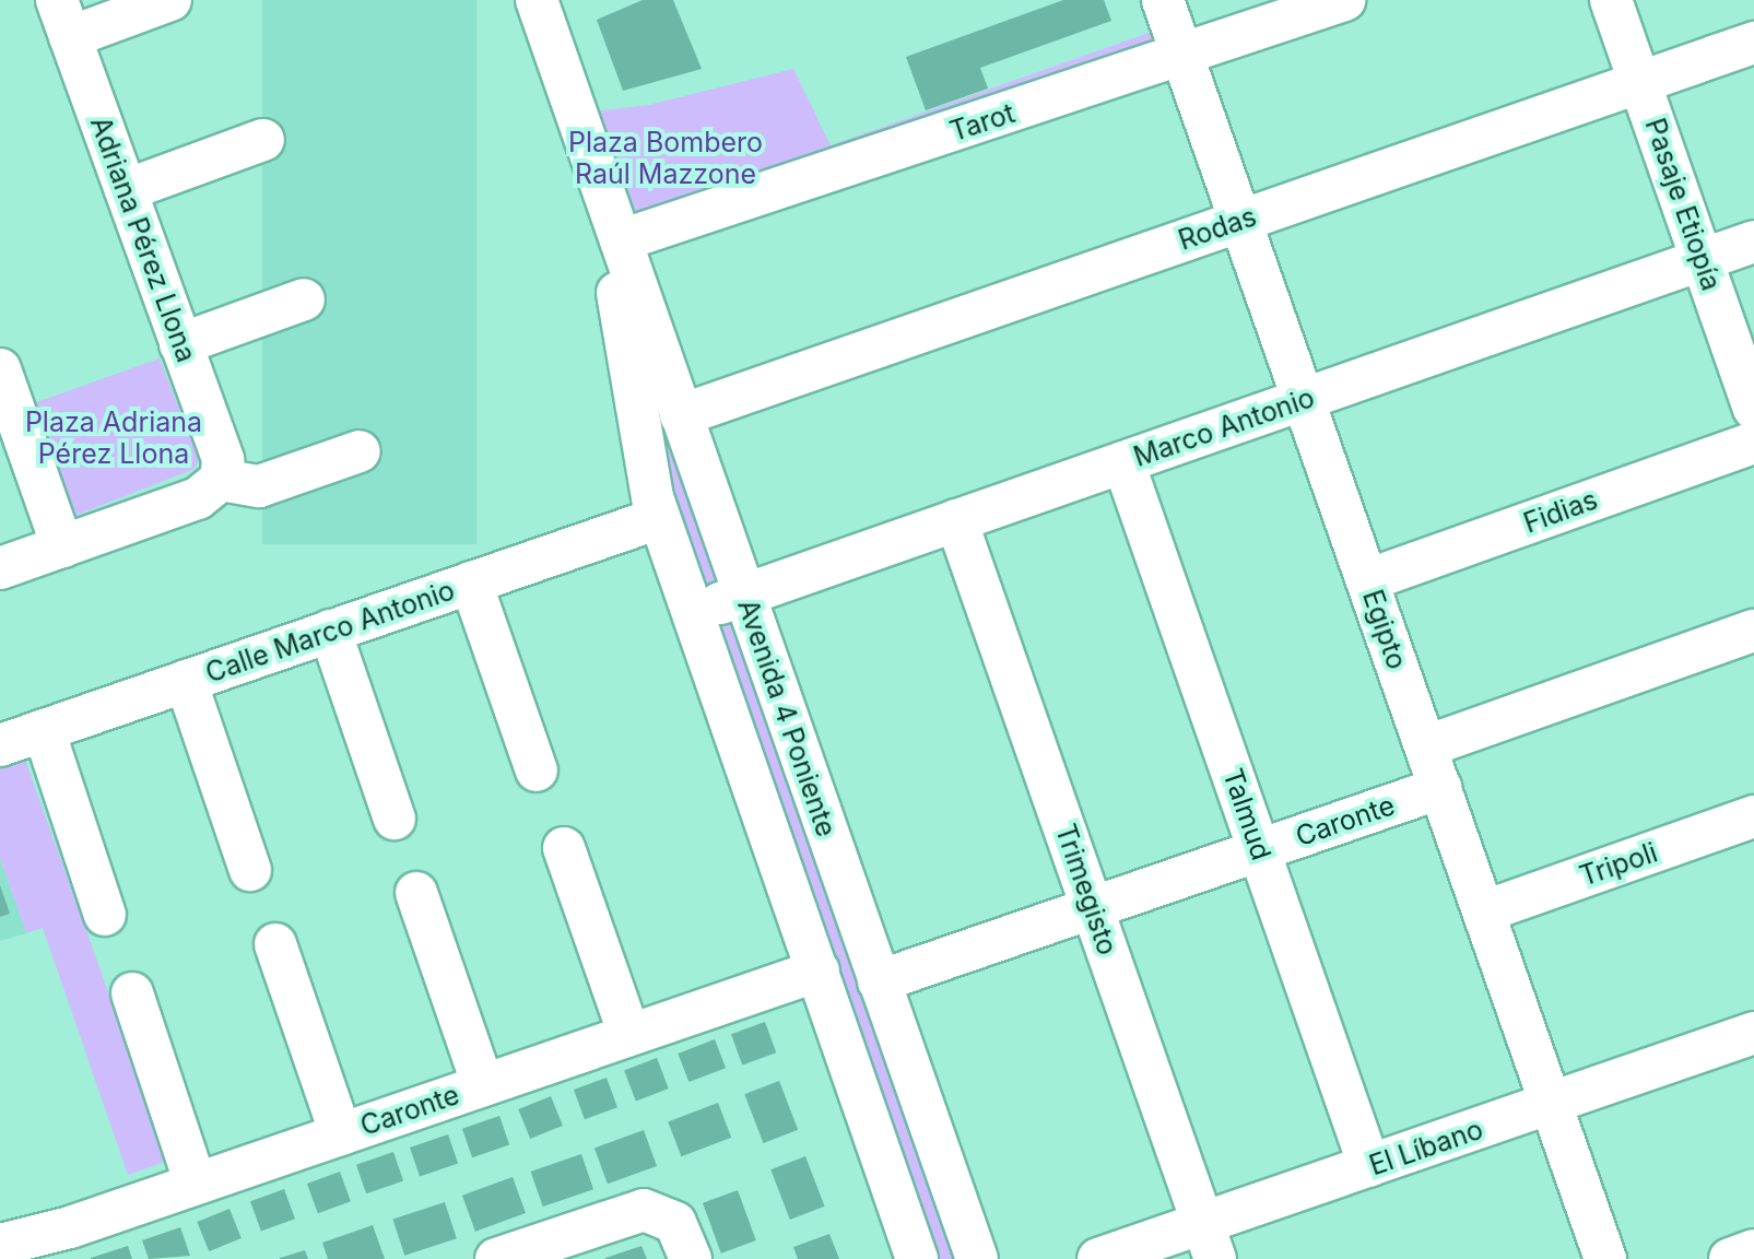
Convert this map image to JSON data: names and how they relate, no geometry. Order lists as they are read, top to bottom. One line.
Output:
{"streets":{"street":["Tarot","Pasaje Etiopía","Rodas","Adriana Pérez Llona","Marco Antonio","Fidias","Egipto","Calle Marco Antonio","Avenida 4 Poniente","Talmud","Caronte","Tripoli","Trimegisto","El Líbano"]},"crossings":[["Tarot","Egipto"],["Tarot","Avenida 4 Poniente"],["Pasaje Etiopía","Rodas"],["Pasaje Etiopía","Marco Antonio"],["Rodas","Egipto"],["Rodas","Avenida 4 Poniente"],["Marco Antonio","Egipto"],["Marco Antonio","Avenida 4 Poniente"],["Marco Antonio","Talmud"],["Marco Antonio","Trimegisto"],["Fidias","Egipto"],["Egipto","Caronte"],["Egipto","Tripoli"],["Egipto","El Líbano"],["Calle Marco Antonio","Avenida 4 Poniente"],["Avenida 4 Poniente","Caronte"],["Talmud","Caronte"],["Talmud","El Líbano"],["Caronte","Trimegisto"],["Trimegisto","El Líbano"]],"parks":["Plaza Bombero Raúl Mazzone","Plaza Adriana Pérez Llona"]}
